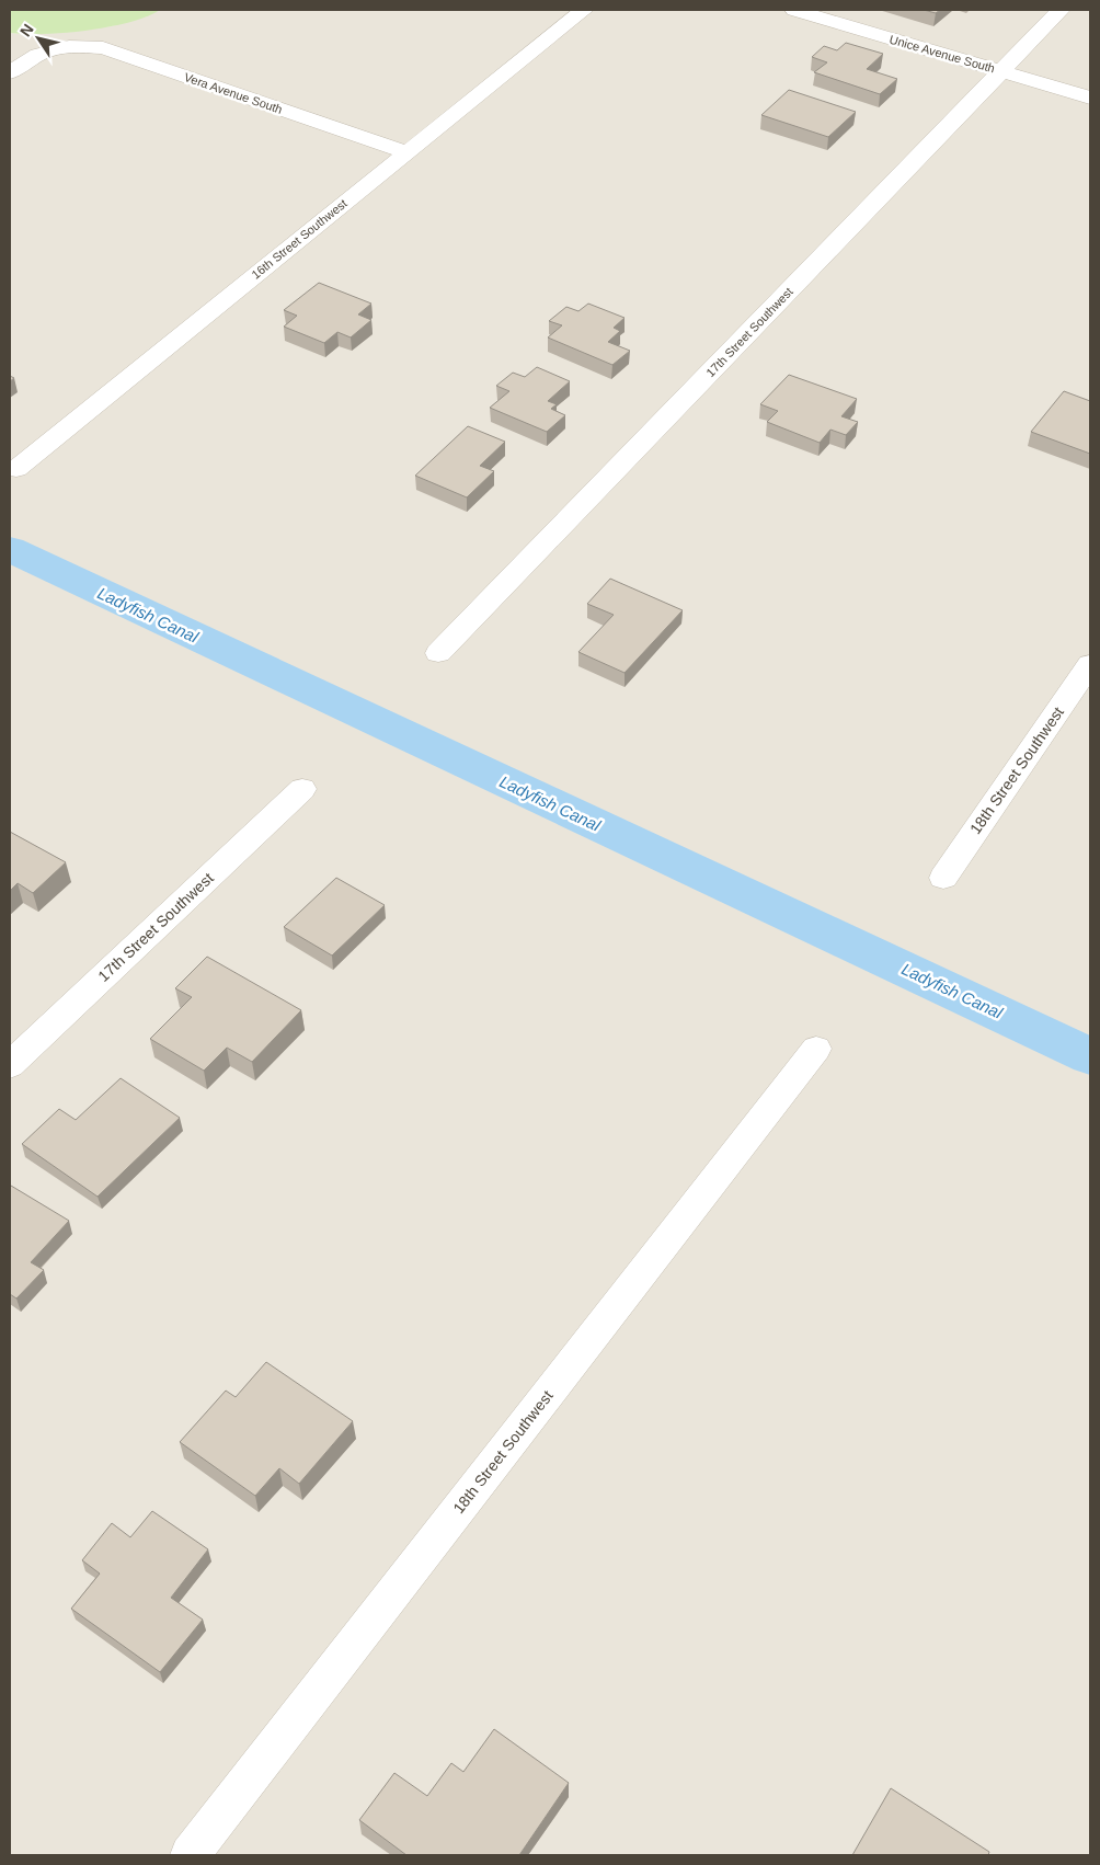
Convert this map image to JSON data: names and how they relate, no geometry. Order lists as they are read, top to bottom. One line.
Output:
{"streets":{"street":["Unice Avenue South","Vera Avenue South","16th Street Southwest","17th Street Southwest","18th Street Southwest"]},"crossings":[["Unice Avenue South","17th Street Southwest"],["Vera Avenue South","16th Street Southwest"]],"water":["Ladyfish Canal"],"north":"top left"}
